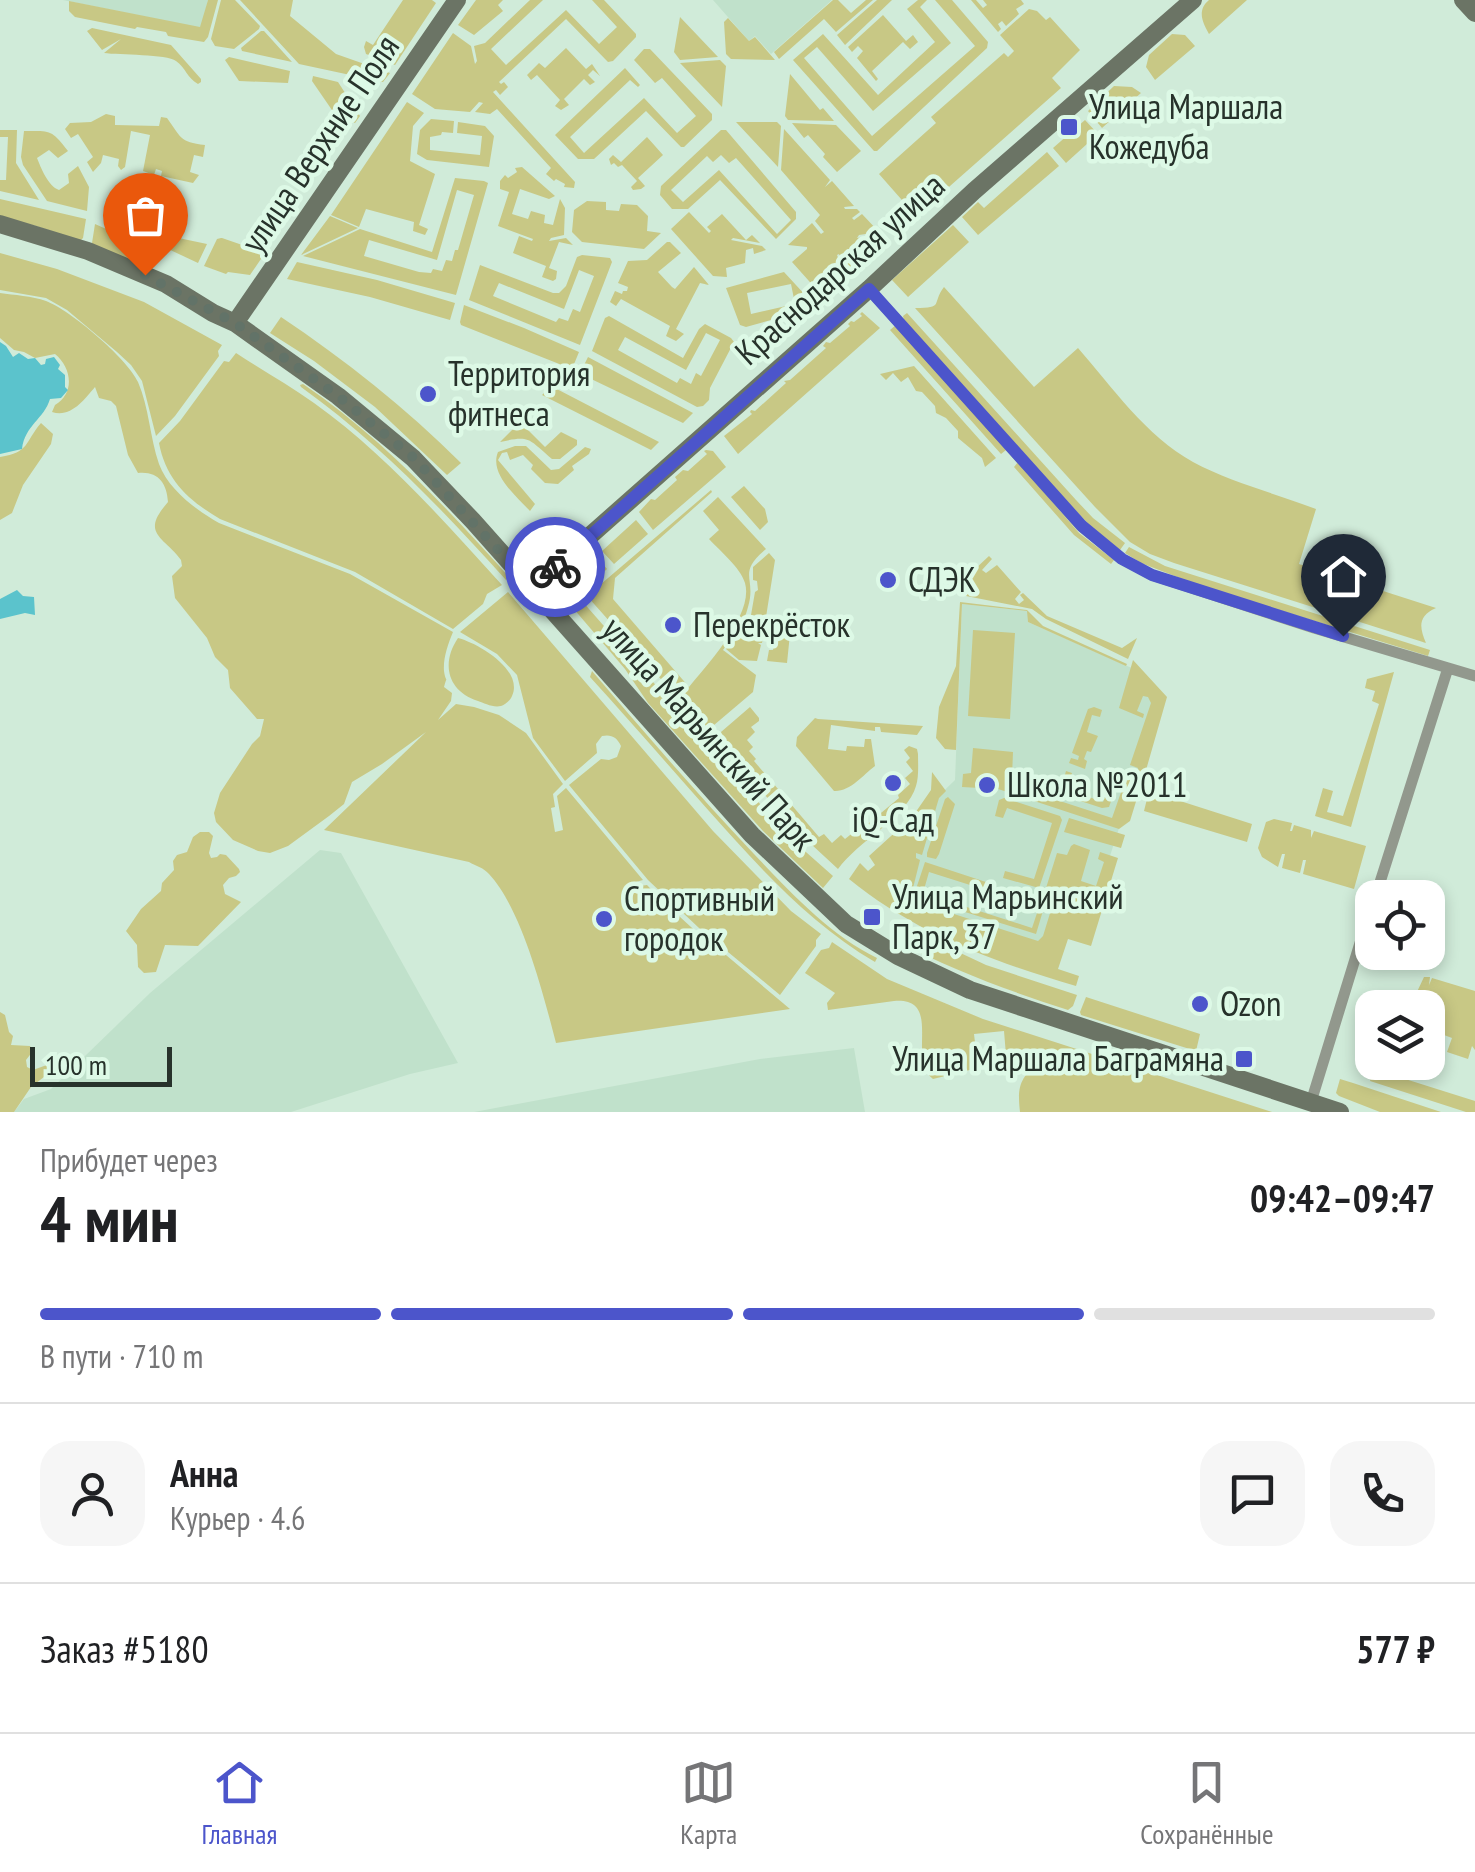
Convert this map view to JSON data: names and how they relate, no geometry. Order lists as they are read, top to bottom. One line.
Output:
{"streets":{"main road":["улица Верхние Поля","Краснодарская улица","улица Марьинский Парк"]},"crossings":[["улица Верхние Поля","улица Марьинский Парк"],["Краснодарская улица","улица Марьинский Парк"]],"places":{"transit":["Улица Маршала Кожедуба","Улица Марьинский Парк, 37","Улица Маршала Баграмяна"],"other":["Территория фитнеса","СДЭК","Перекрёсток","iQ-Сад","Школа №2011","Спортивный городок","Ozon"]},"scale_bar":"100 m","page":{"scale":"100 m","heading":["4 мин","Прибудет через","09:42–09:47"],"panel":["Анна","Курьер · 4.6","Заказ #5180","577 ₽"],"bar":"В пути · 710 m","tabs":["Главная","Карта","Сохранённые"]}}
